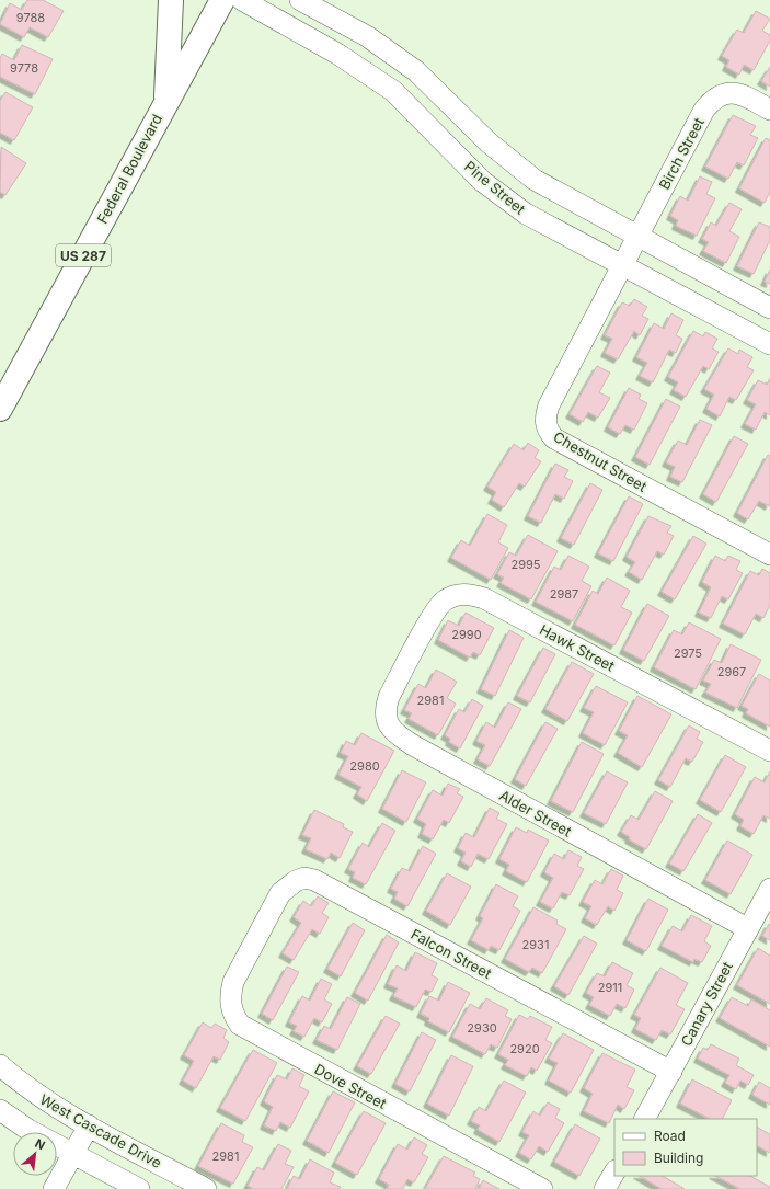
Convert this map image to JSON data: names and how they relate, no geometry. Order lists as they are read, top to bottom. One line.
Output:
{"streets":{"main road":["Federal Boulevard","US 287"],"street":["Birch Street","Pine Street","Chestnut Street","Hawk Street","Alder Street","Falcon Street","Canary Street","Dove Street","West Cascade Drive"]},"crossings":[["Birch Street","Pine Street"],["Birch Street","Chestnut Street"],["Pine Street","Chestnut Street"],["Hawk Street","Alder Street"],["Alder Street","Canary Street"],["Falcon Street","Canary Street"],["Falcon Street","Dove Street"]],"house_numbers":["9788","9778","2995","2987","2990","2975","2967","2981","2980","2931","2911","2930","2920","2981"],"legend":["Road","Building"],"north":"top right"}
